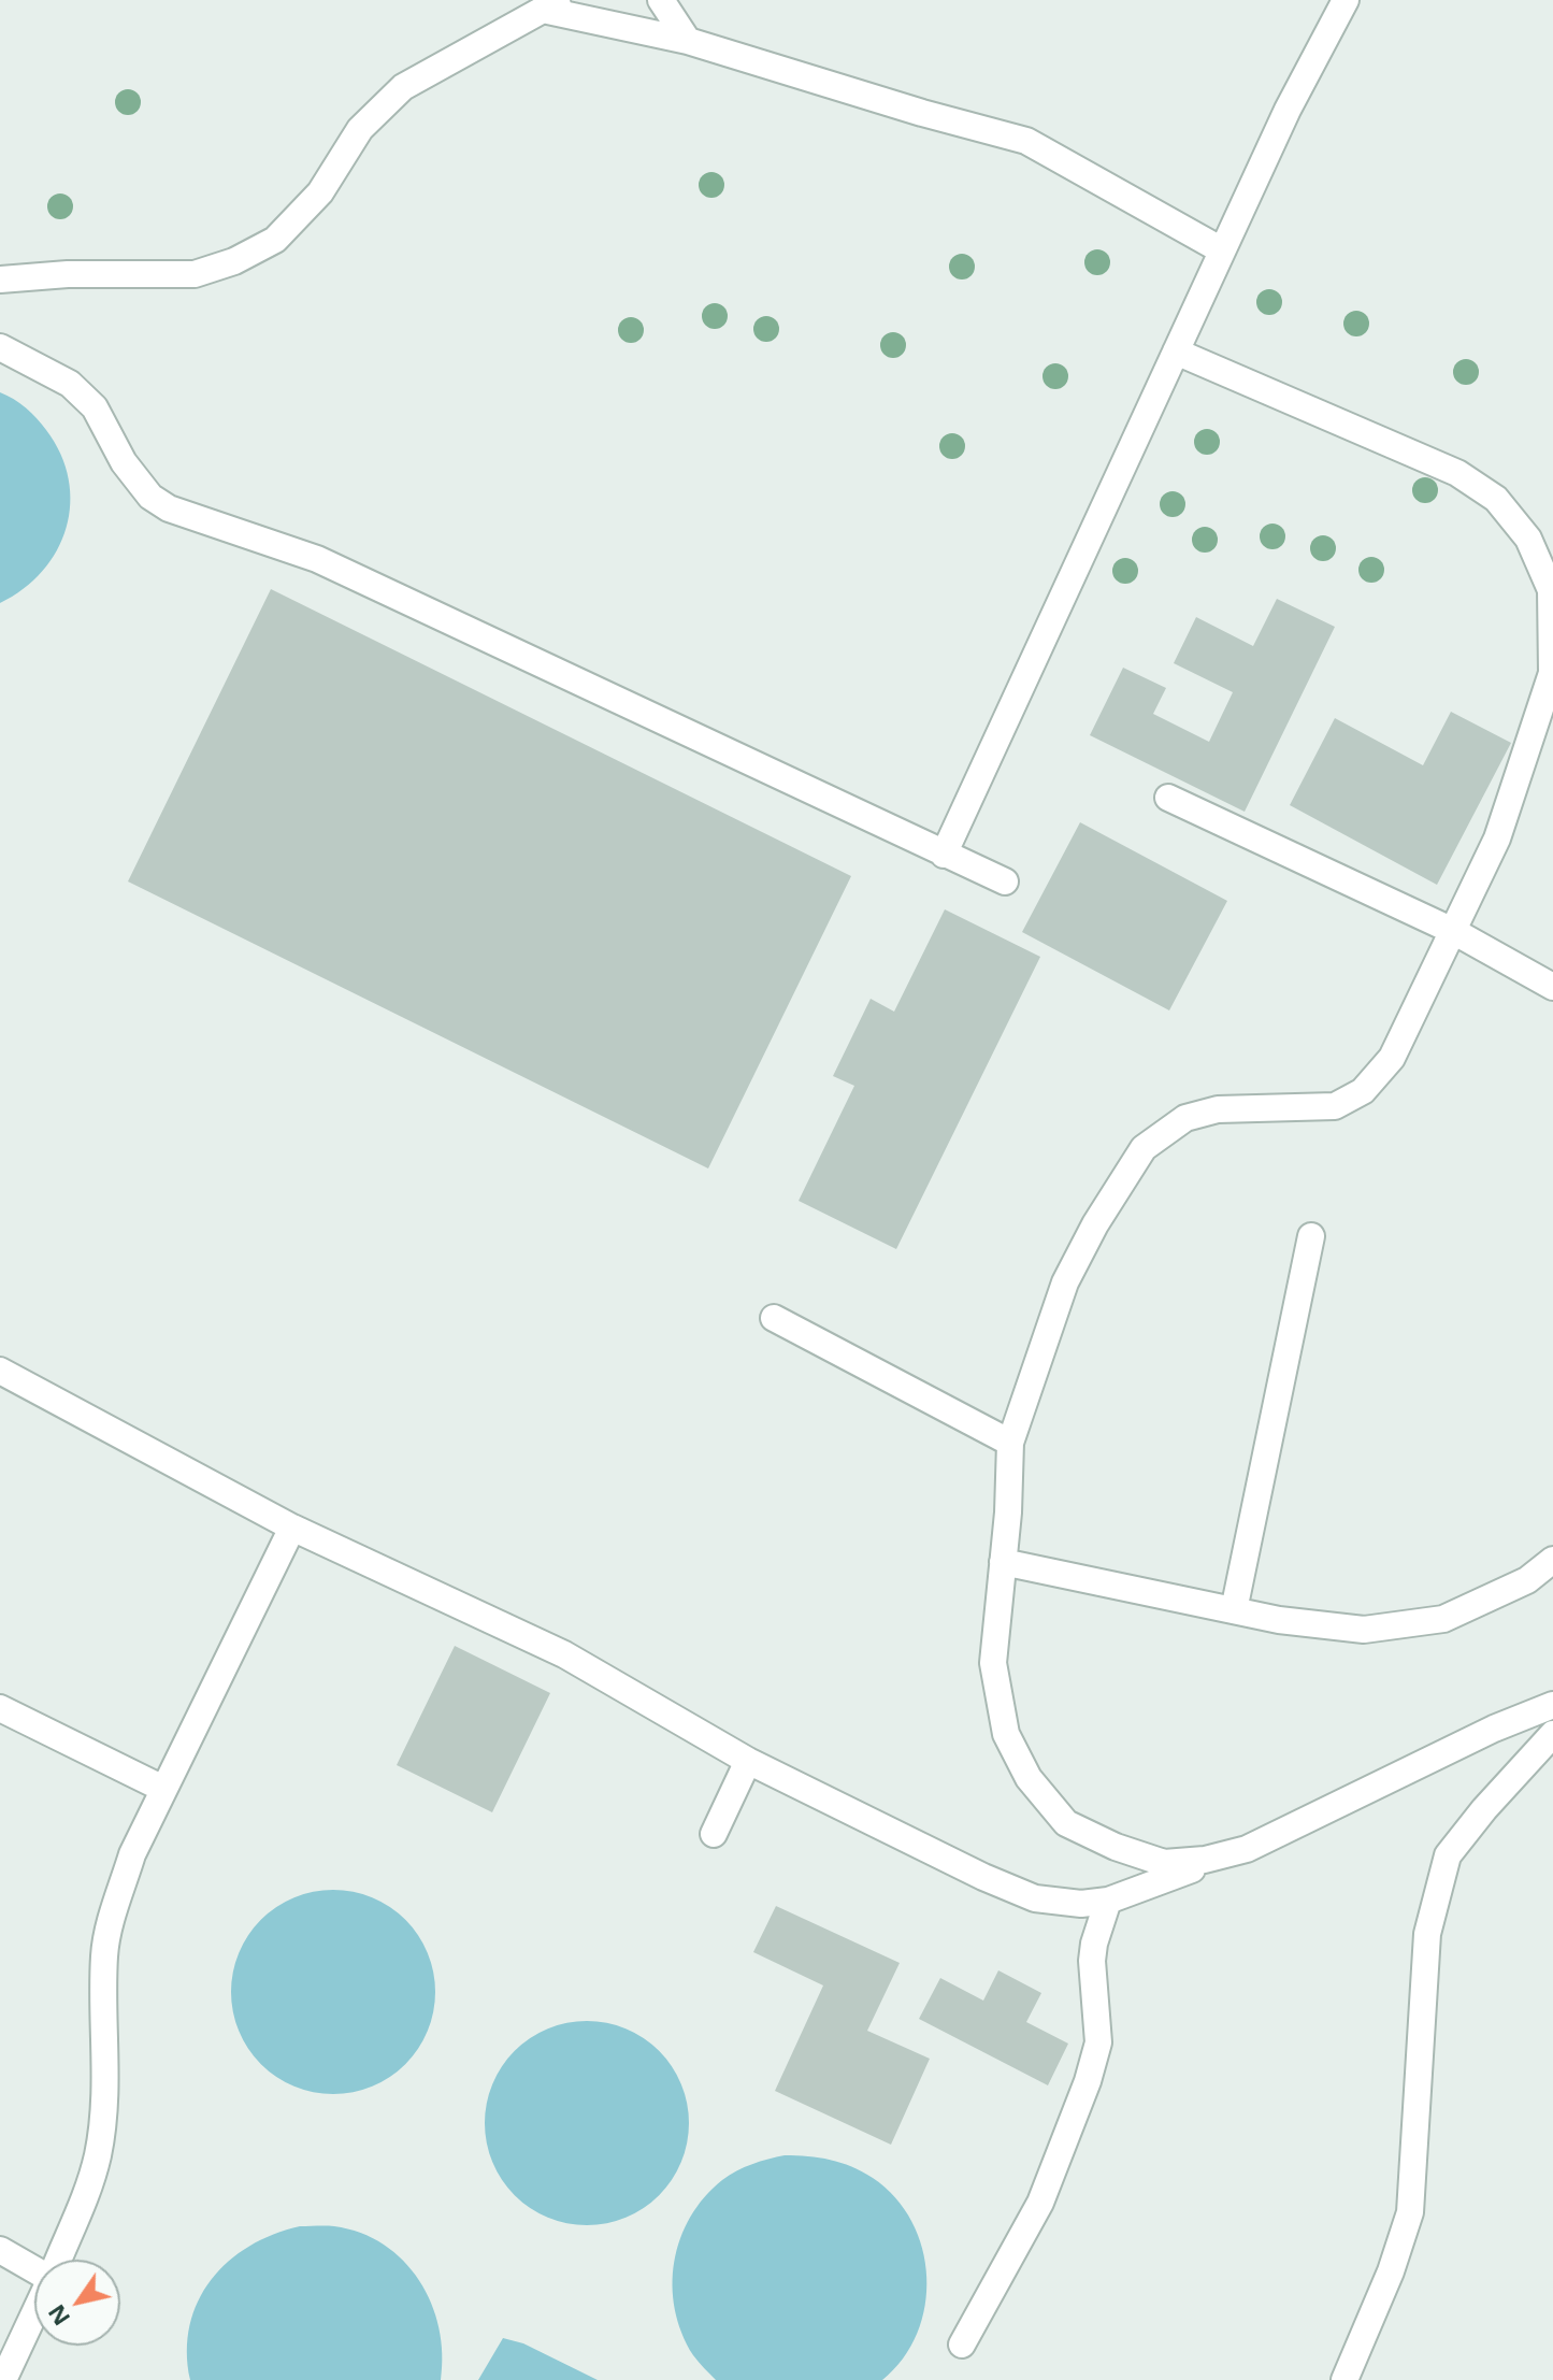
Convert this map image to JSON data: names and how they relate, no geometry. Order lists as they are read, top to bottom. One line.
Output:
{"north":"bottom left"}
